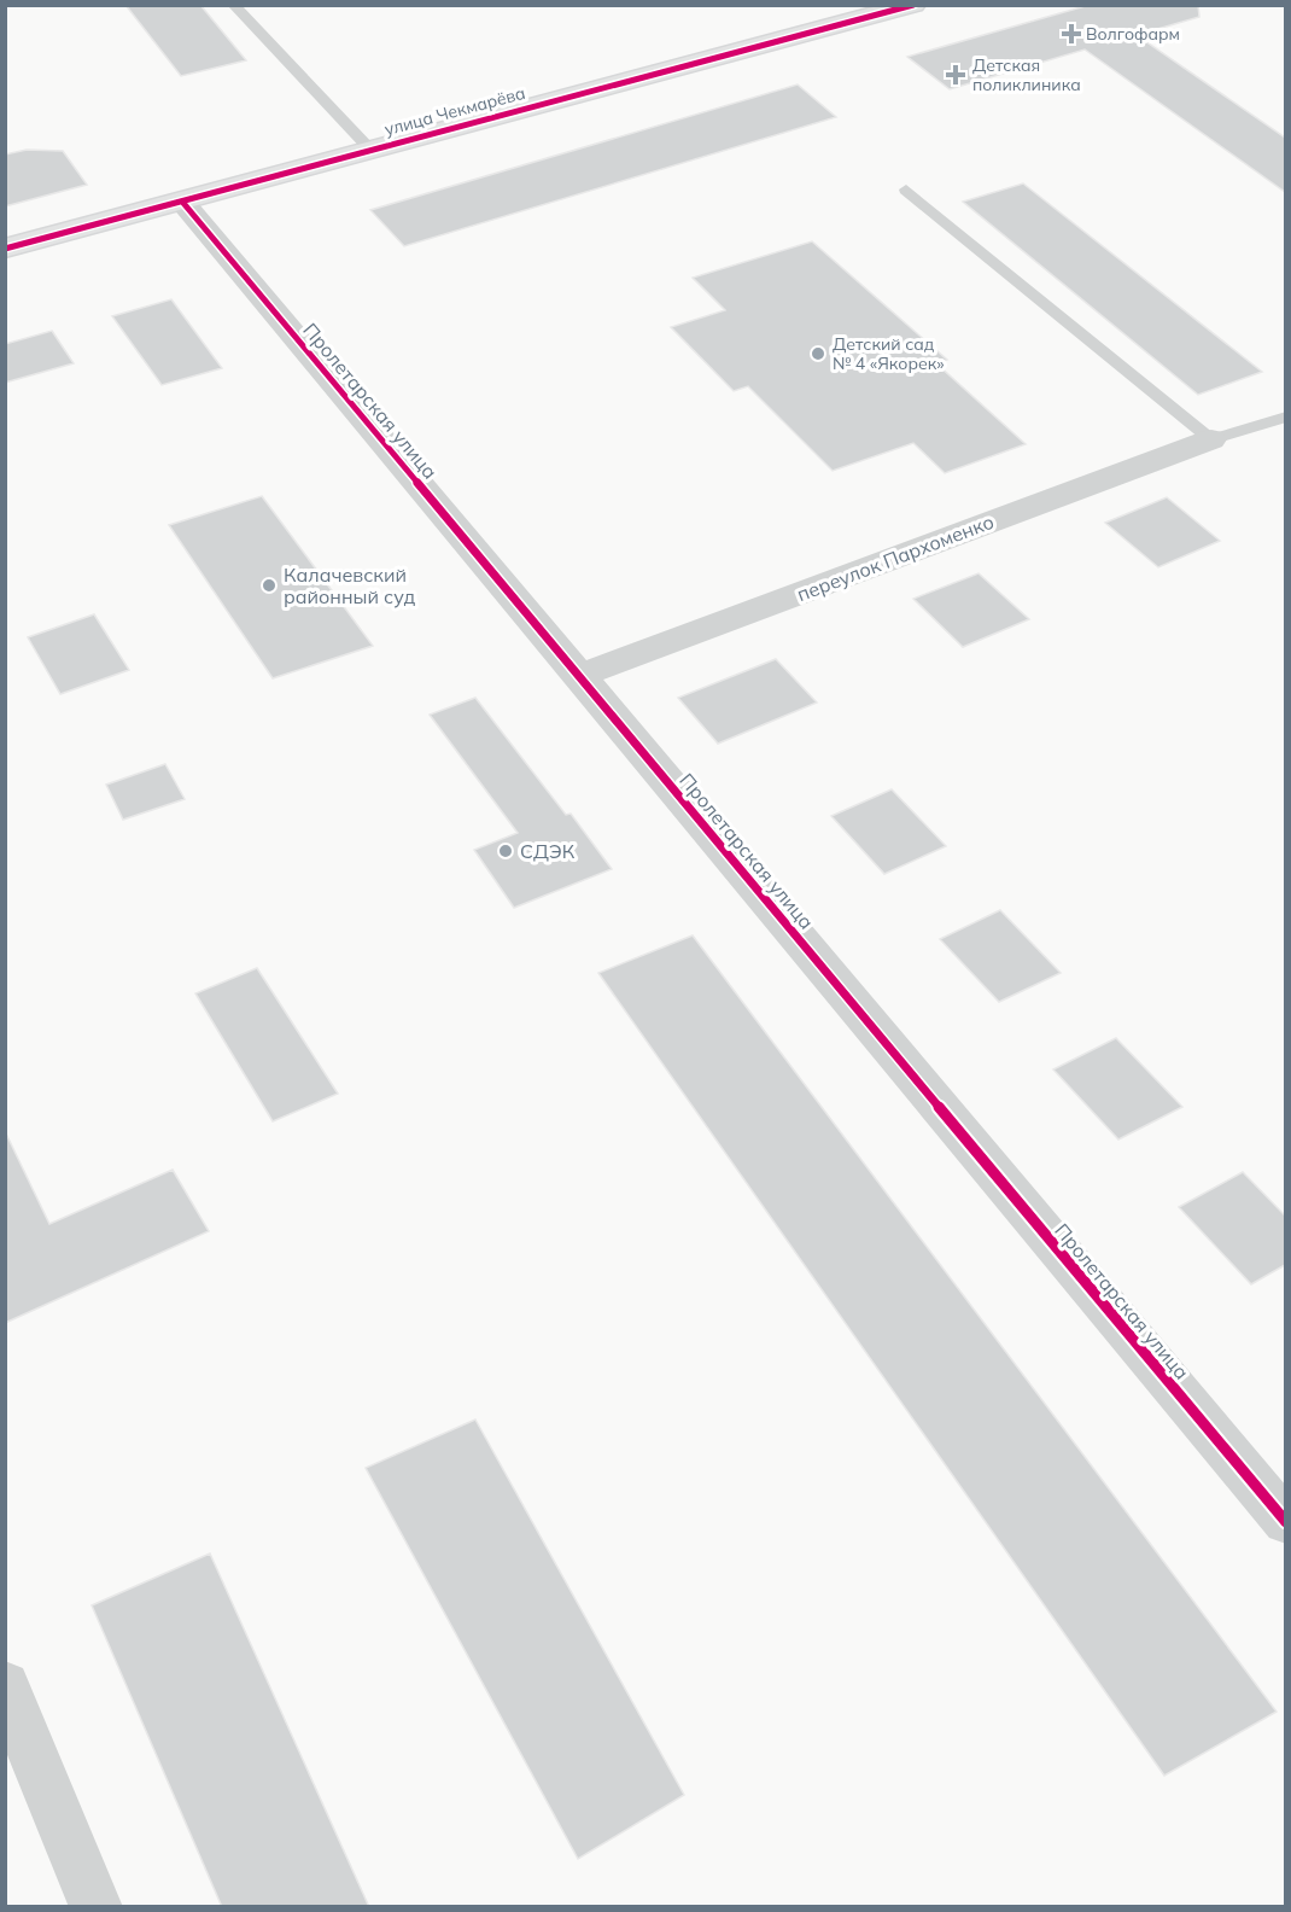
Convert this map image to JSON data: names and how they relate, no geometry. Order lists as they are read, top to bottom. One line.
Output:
{"streets":{"street":["улица Чекмарёва","Пролетарская улица","переулок Пархоменко"]},"crossings":[["улица Чекмарёва","Пролетарская улица"],["Пролетарская улица","переулок Пархоменко"]],"places":{"health":["Волгофарм","Детская поликлиника"],"other":["Детский сад № 4 «Якорек»","Калачевский районный суд","СДЭК"]}}
